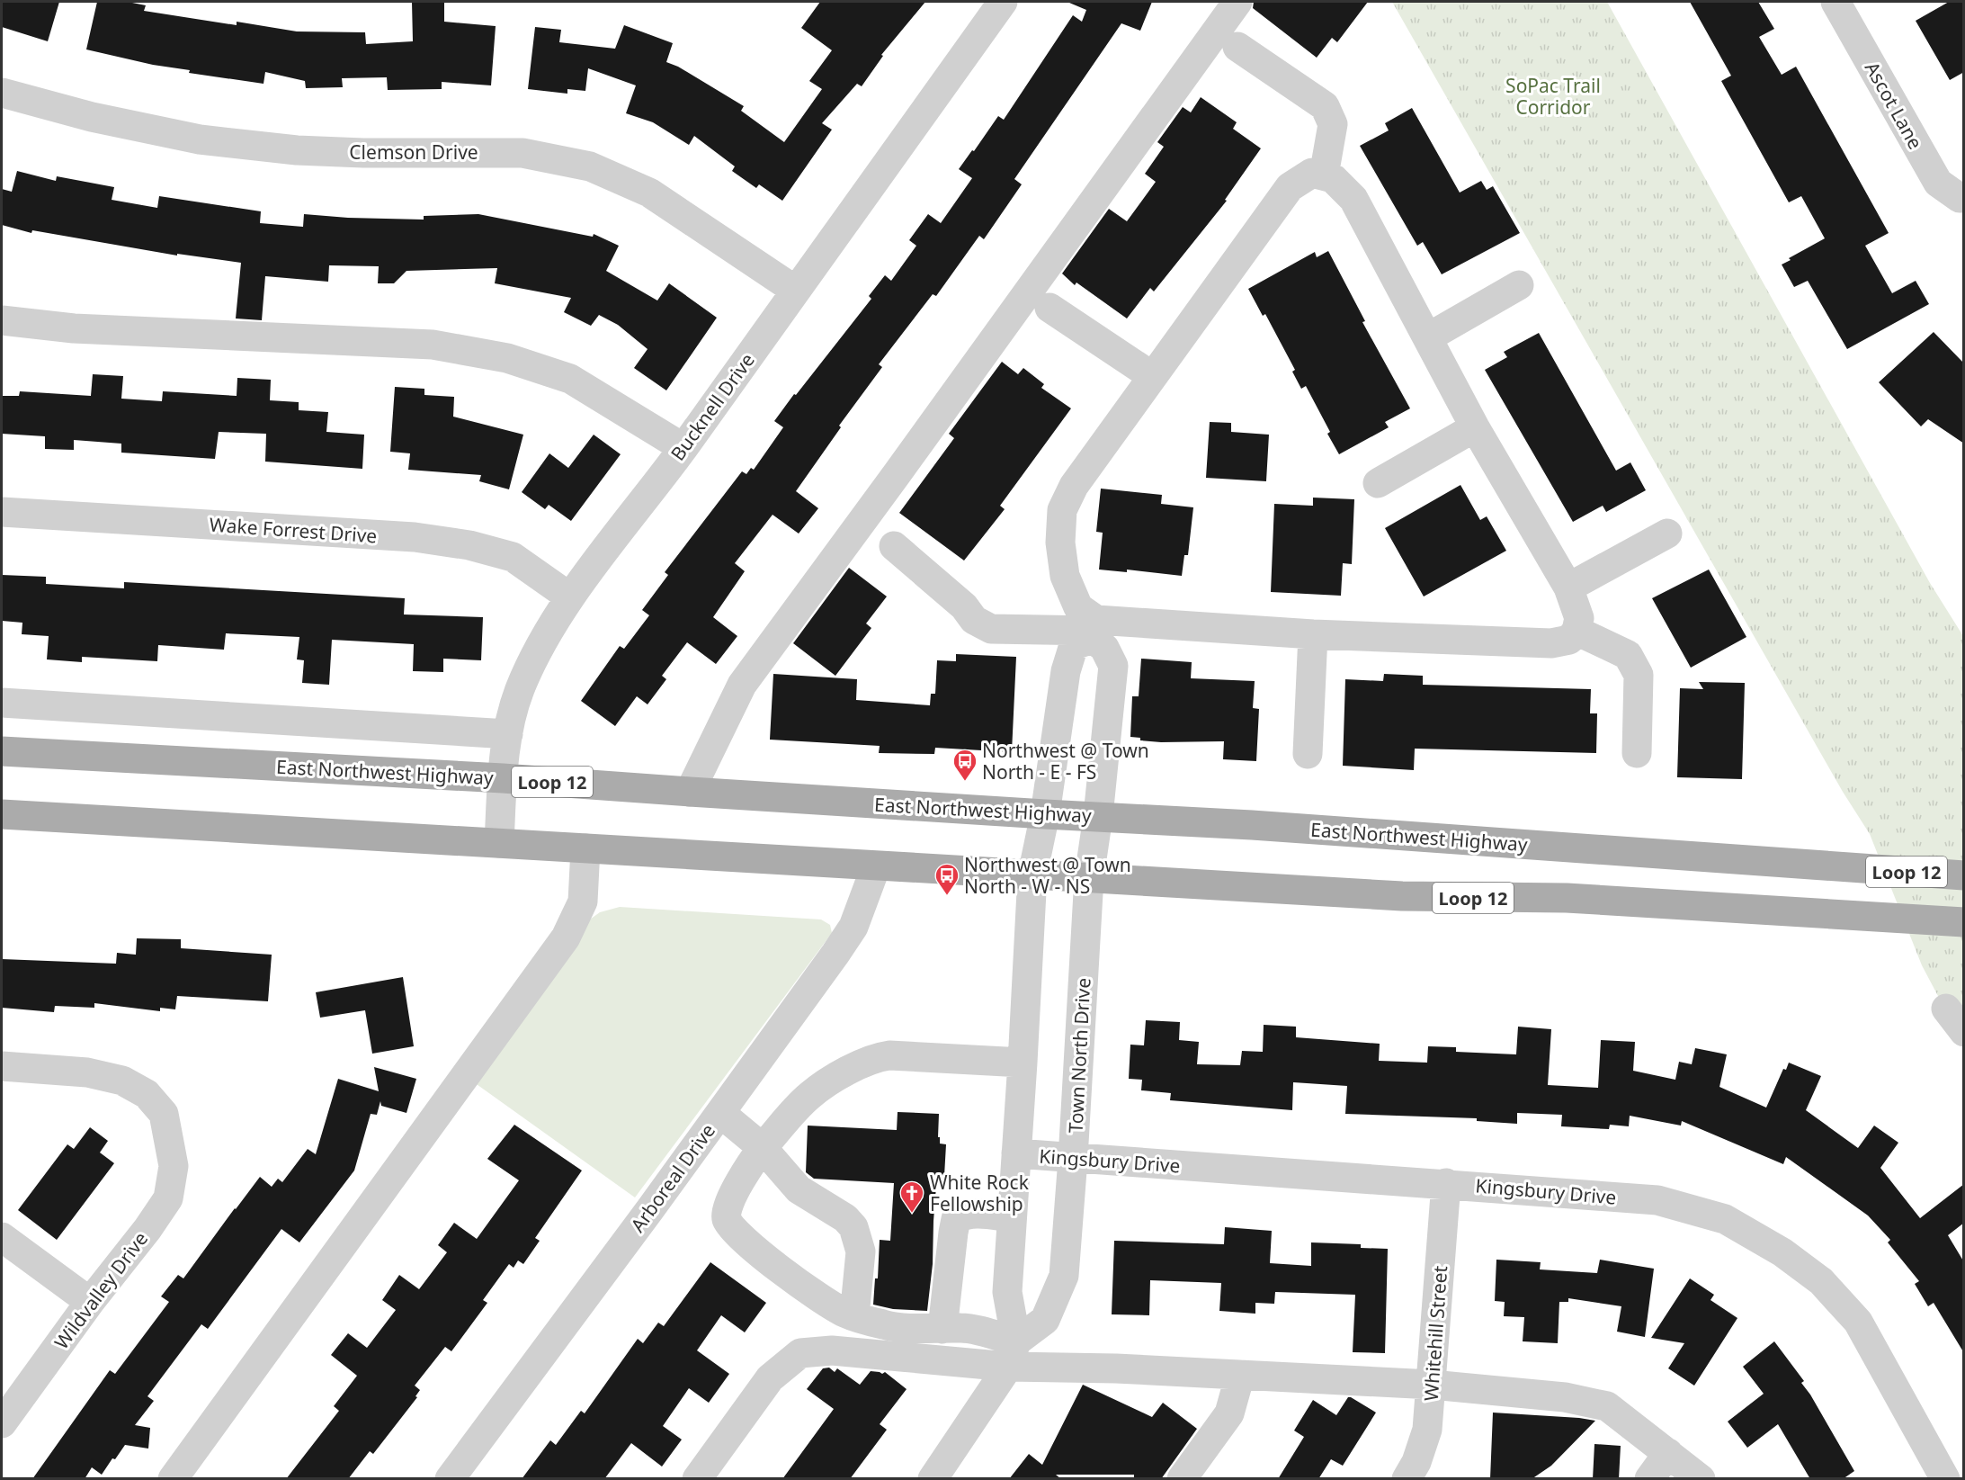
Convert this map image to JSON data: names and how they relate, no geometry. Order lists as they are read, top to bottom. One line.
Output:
{"streets":{"main road":["East Northwest Highway","Loop 12"],"street":["Ascot Lane","Clemson Drive","Bucknell Drive","Wake Forrest Drive","Town North Drive","Kingsbury Drive","Arboreal Drive","Wildvalley Drive","Whitehill Street"]},"crossings":[["Clemson Drive","Bucknell Drive"],["Bucknell Drive","Wake Forrest Drive"],["Bucknell Drive","East Northwest Highway"],["Bucknell Drive","Loop 12"],["East Northwest Highway","Town North Drive"],["Loop 12","Town North Drive"],["Loop 12","Arboreal Drive"],["Town North Drive","Kingsbury Drive"],["Kingsbury Drive","Whitehill Street"]],"parks":["SoPac Trail Corridor"],"places":{"bus stop":["Northwest @ Town North - E - FS","Northwest @ Town North - W - NS"],"church":["White Rock Fellowship"]}}
